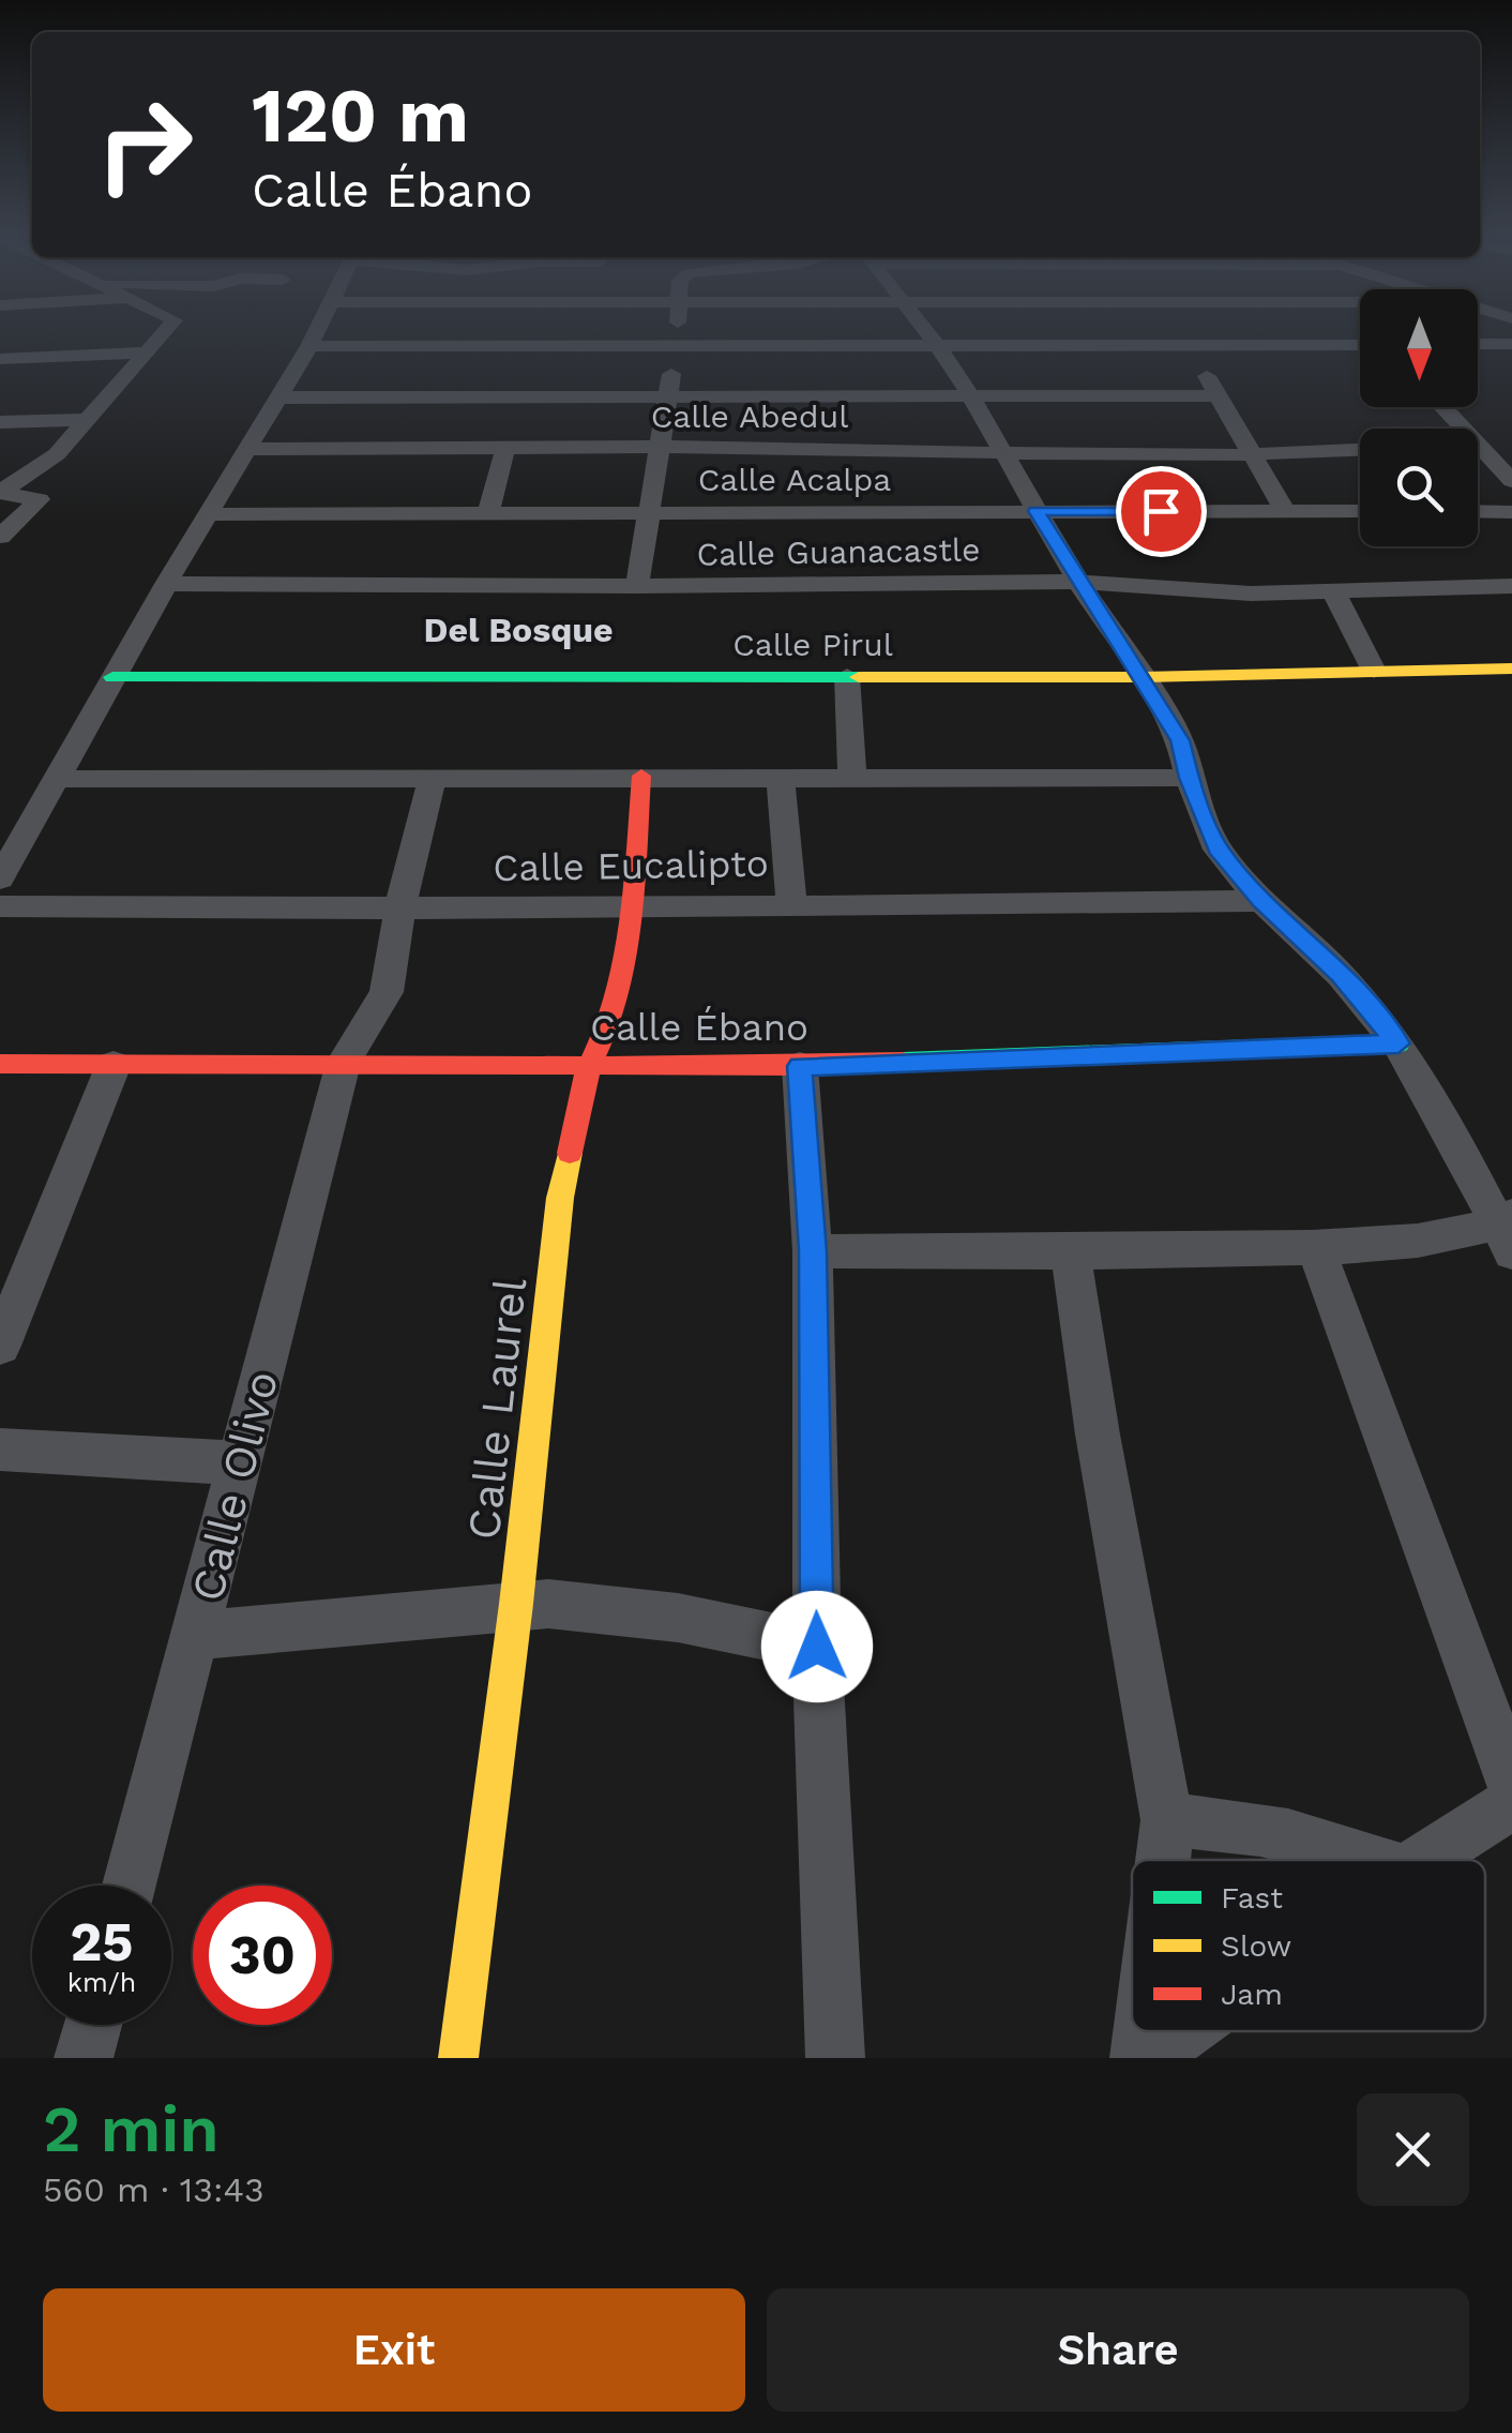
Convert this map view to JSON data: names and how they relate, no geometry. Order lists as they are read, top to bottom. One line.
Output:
{"streets":{"street":["Calle Abedul","Calle Acalpa","Calle Guanacastle","Calle Pirul","Calle Eucalipto","Calle Ébano","Calle Laurel","Calle Olivo"]},"crossings":[["Calle Eucalipto","Calle Laurel"],["Calle Eucalipto","Calle Olivo"],["Calle Ébano","Calle Laurel"],["Calle Ébano","Calle Olivo"]],"districts":["Del Bosque"],"legend":["Fast","Slow","Jam"],"north":"bottom","page":{"turn":["120 m","Calle Ébano"],"speed":"25 km/h","limit":"30","heading":["2 min","560 m · 13:43"],"buttons":["Exit","Share"]}}
